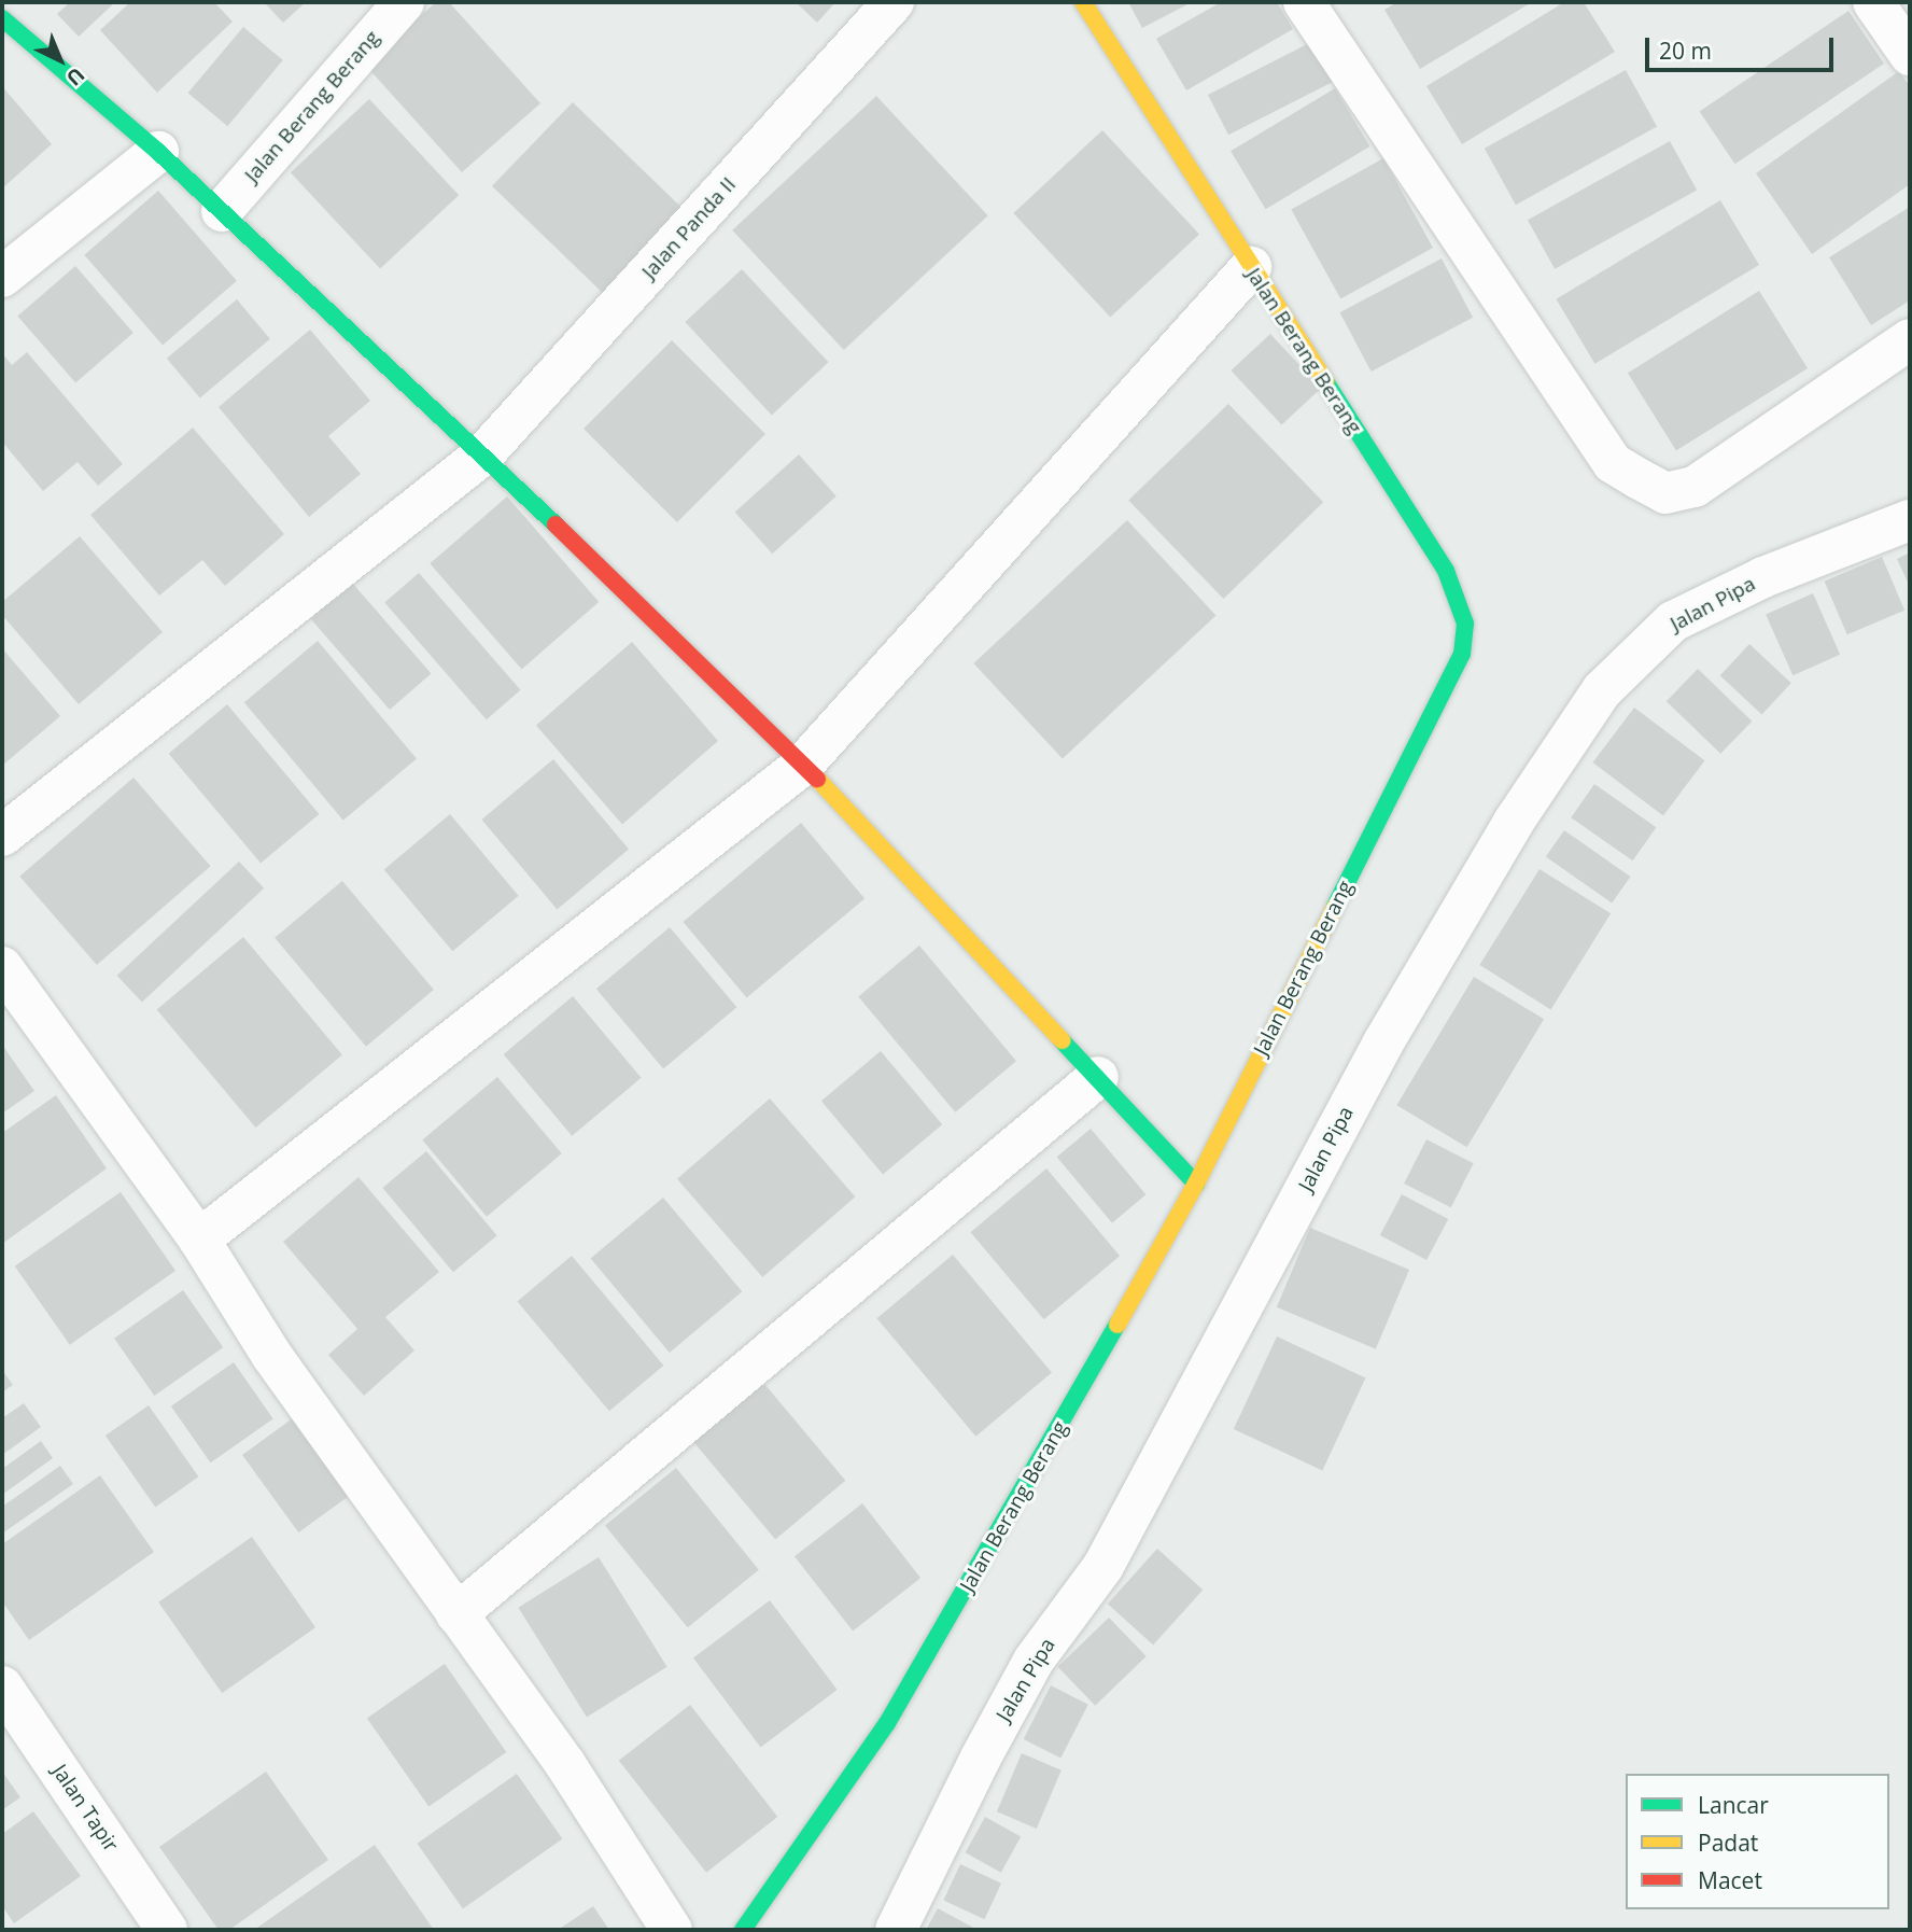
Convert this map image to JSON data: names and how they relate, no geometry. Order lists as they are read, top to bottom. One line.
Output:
{"streets":{"street":["Jalan Berang Berang","Jalan Panda II","Jalan Pipa","Jalan Tapir"]},"legend":["Lancar","Padat","Macet"],"scale_bar":"20 m","north":"bottom right"}
